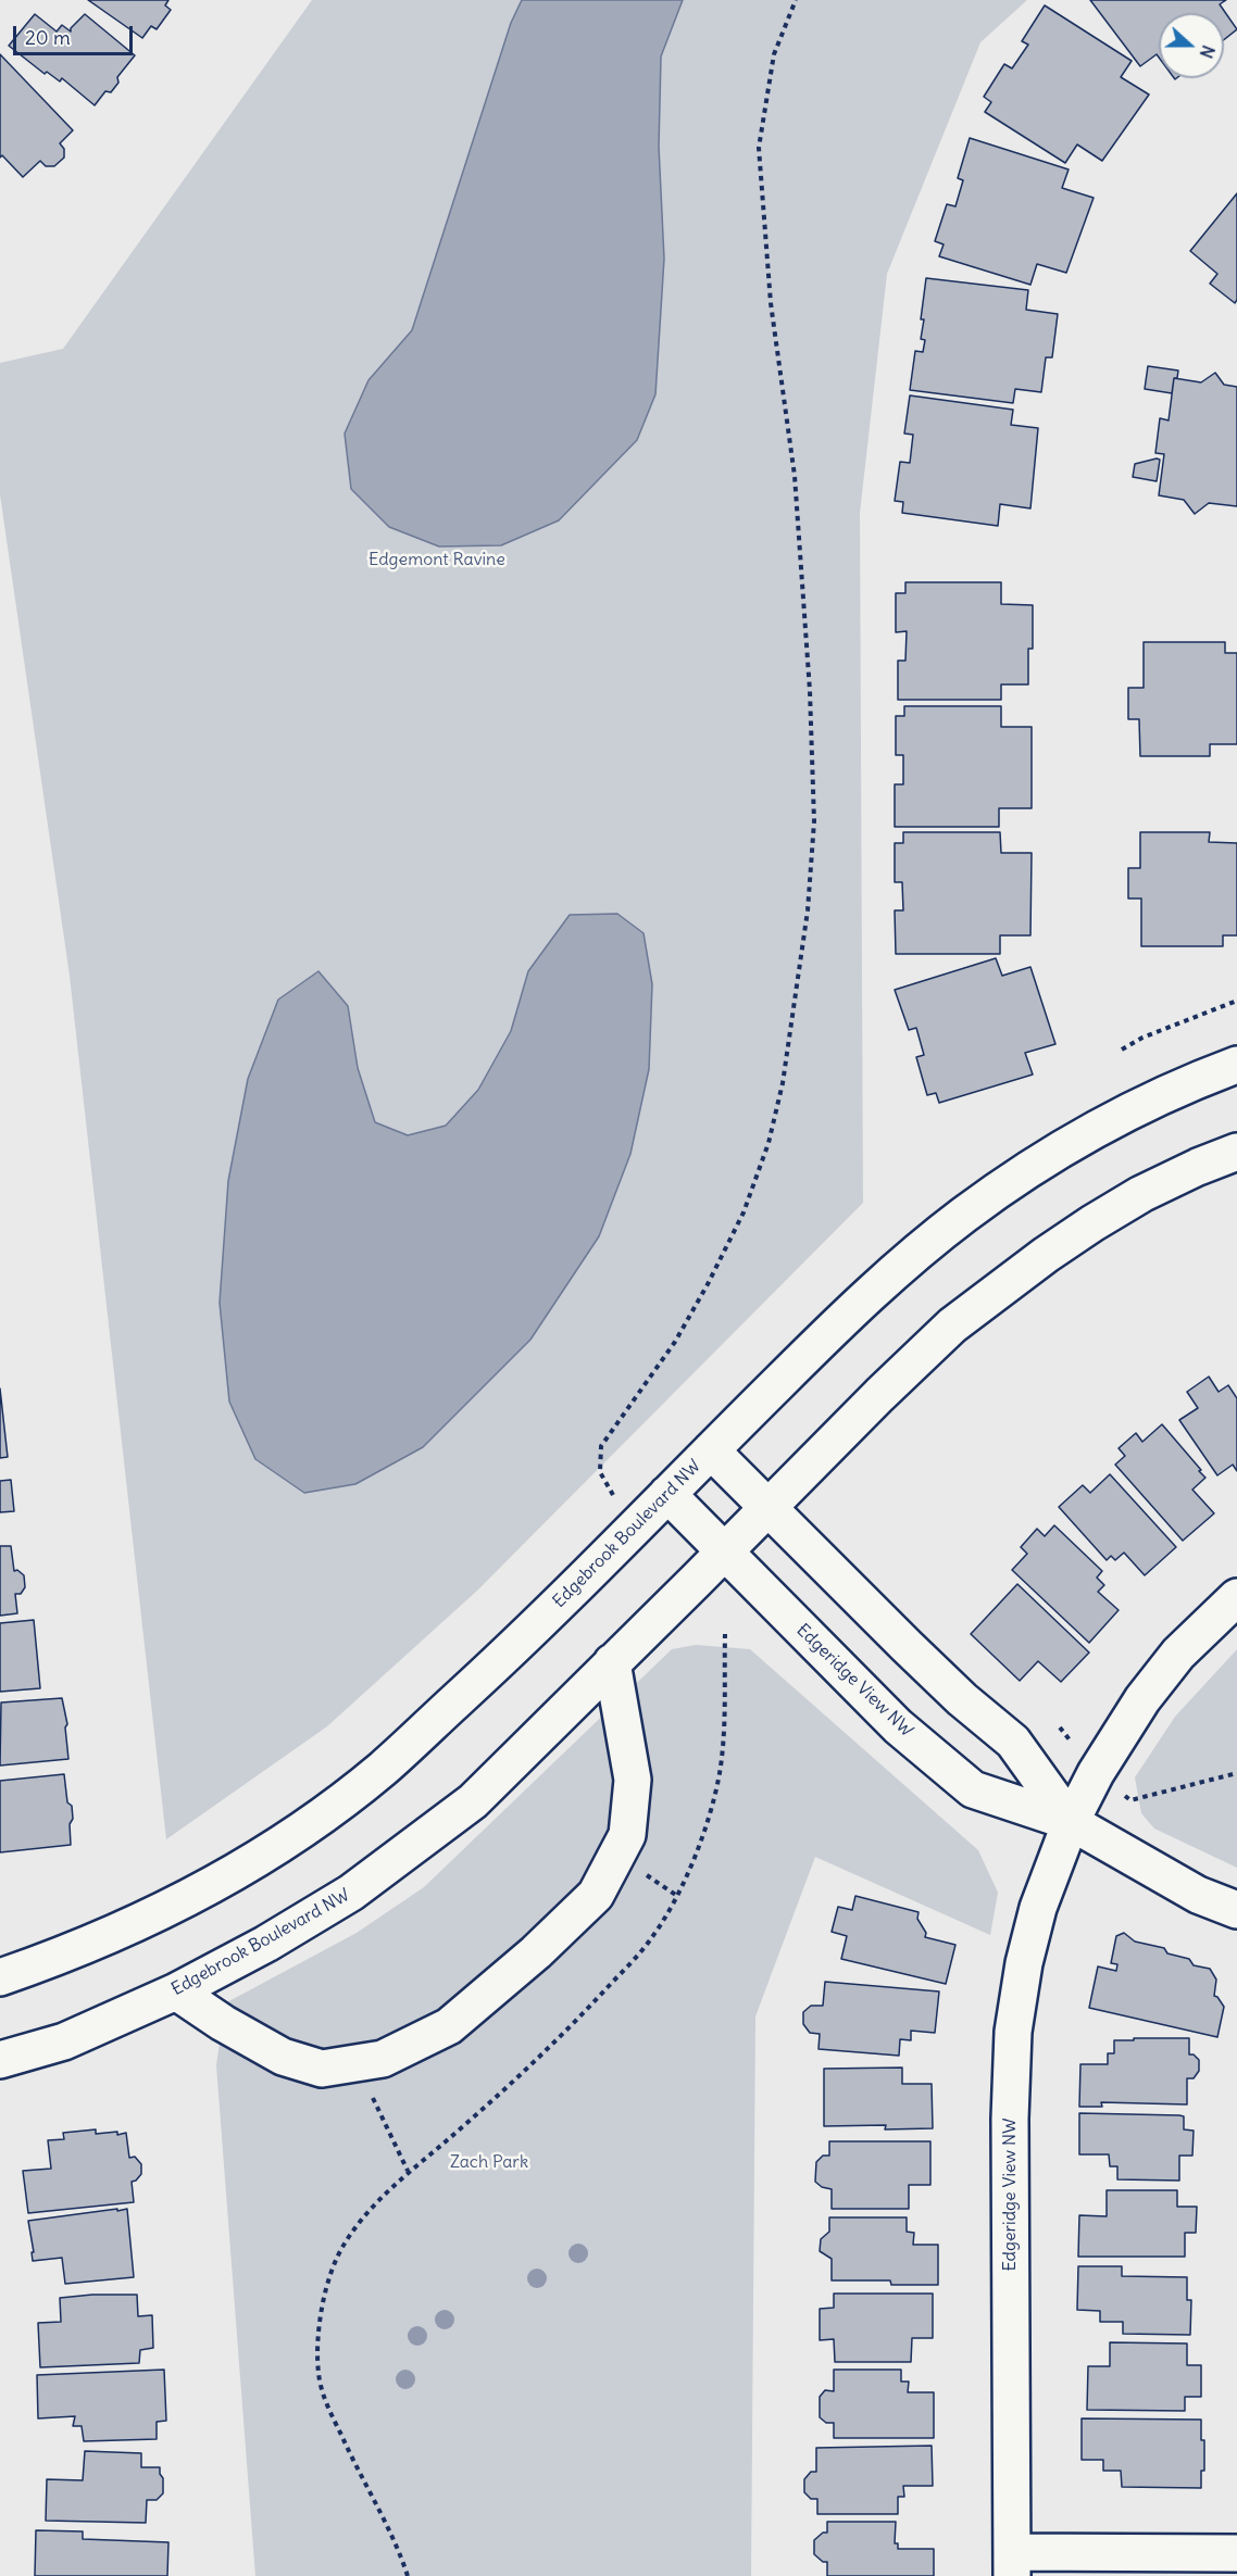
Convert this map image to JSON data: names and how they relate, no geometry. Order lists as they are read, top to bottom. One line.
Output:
{"streets":{"street":["Edgebrook Boulevard NW","Edgeridge View NW"]},"crossings":[["Edgebrook Boulevard NW","Edgeridge View NW"]],"parks":["Edgemont Ravine","Zach Park"],"scale_bar":"20 m","north":"right"}
